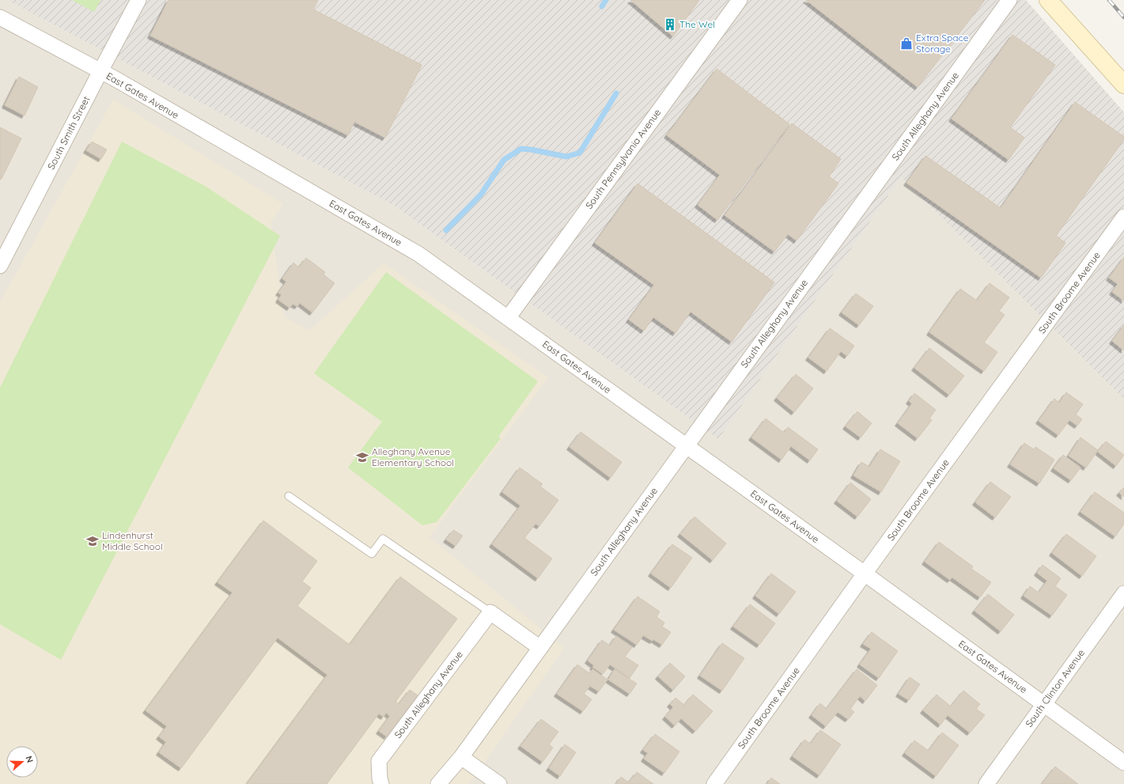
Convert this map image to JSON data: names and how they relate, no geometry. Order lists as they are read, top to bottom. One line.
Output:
{"streets":{"street":["East Gates Avenue","South Alleghany Avenue","South Smith Street","South Pennsylvania Avenue","South Broome Avenue","South Clinton Avenue"]},"crossings":[["East Gates Avenue","South Alleghany Avenue"],["East Gates Avenue","South Smith Street"],["East Gates Avenue","South Pennsylvania Avenue"],["East Gates Avenue","South Broome Avenue"],["East Gates Avenue","South Clinton Avenue"]],"places":{"building":["The Wel"],"shop":["Extra Space Storage"],"school or university":["Alleghany Avenue Elementary School","Lindenhurst Middle School"]},"north":"right"}
